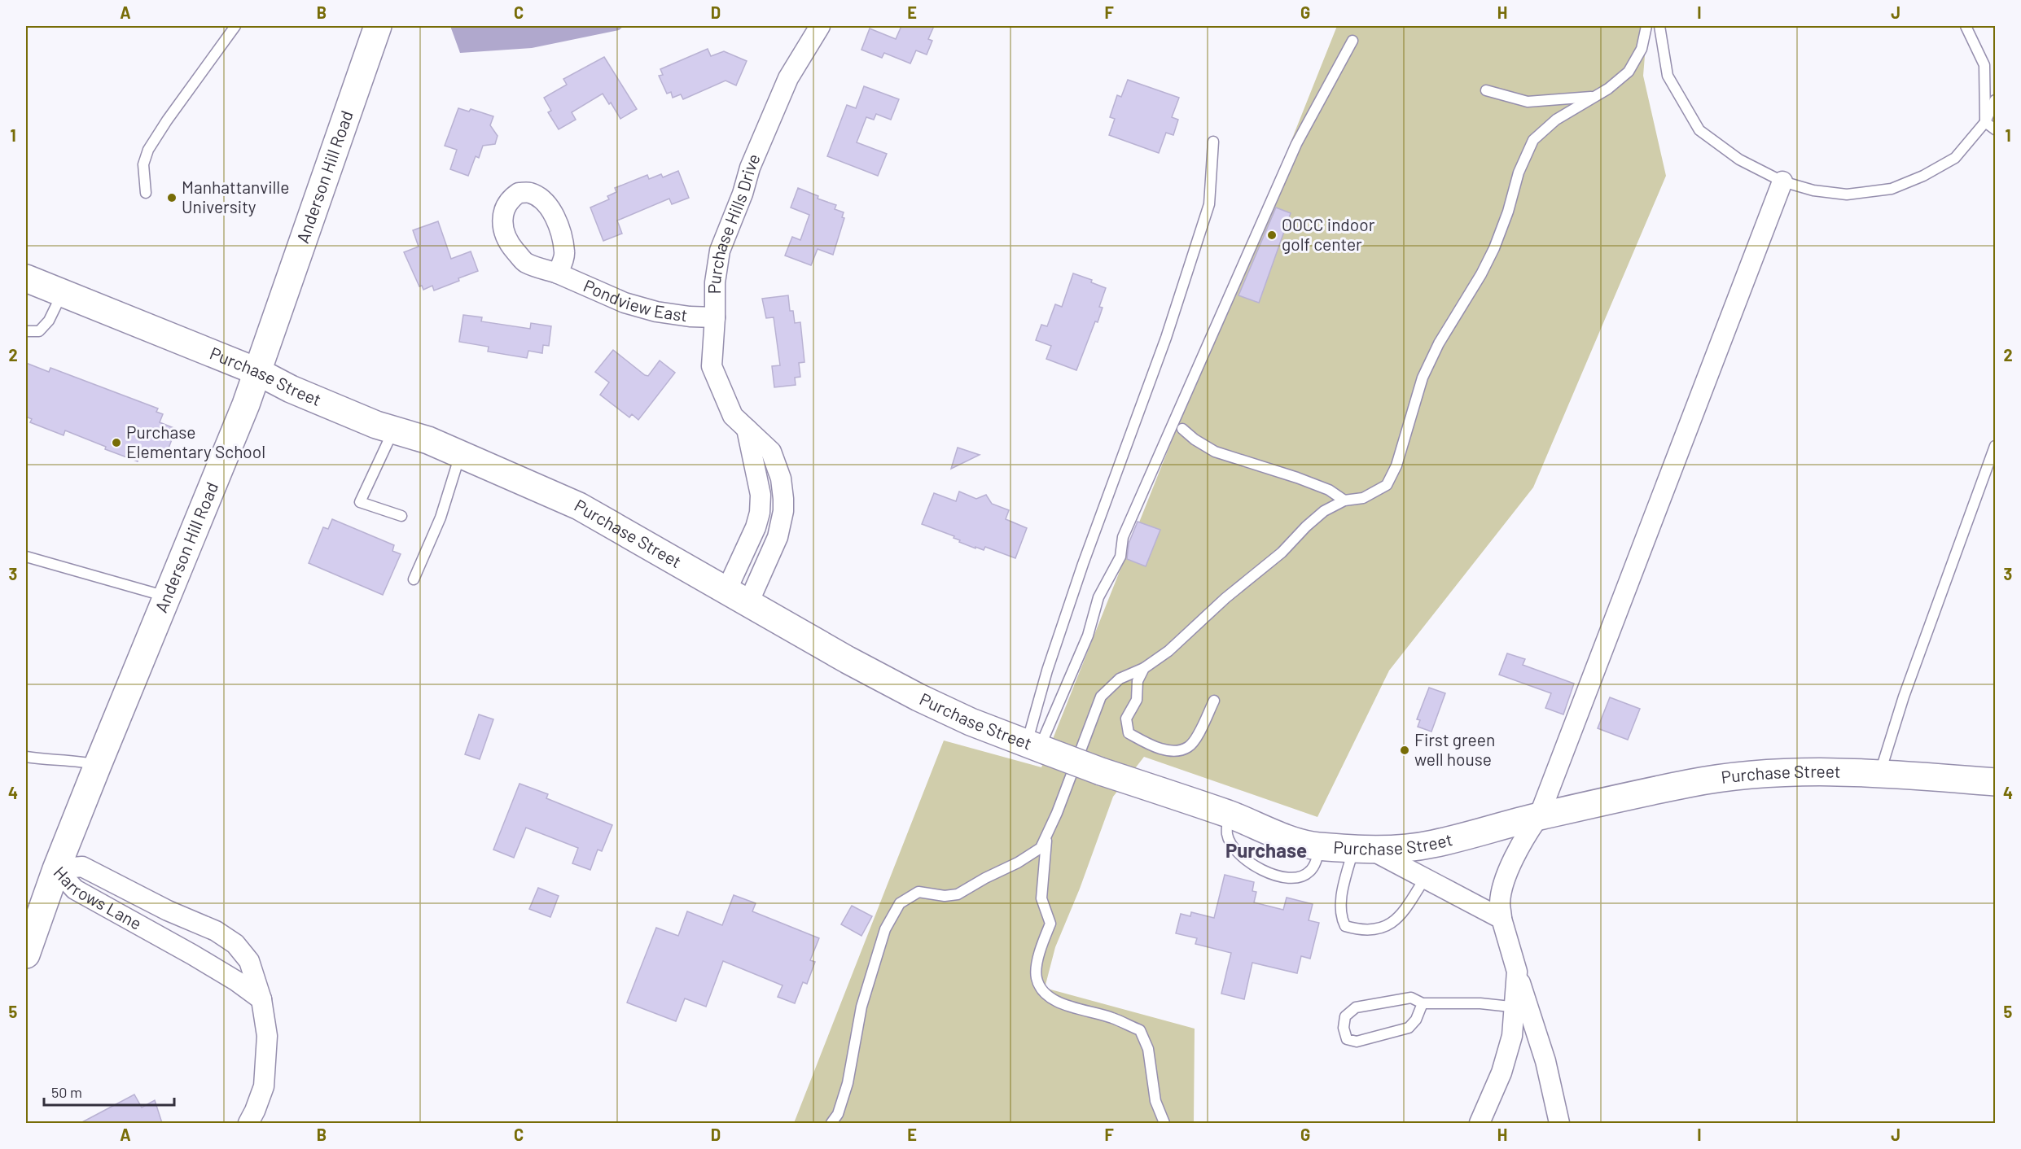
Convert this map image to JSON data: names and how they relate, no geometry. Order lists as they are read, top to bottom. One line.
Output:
{"streets":{"main road":["Anderson Hill Road","Purchase Street"],"street":["Purchase Hills Drive","Pondview East","Harrows Lane"]},"crossings":[["Anderson Hill Road","Purchase Street"],["Anderson Hill Road","Harrows Lane"],["Purchase Hills Drive","Pondview East"],["Purchase Hills Drive","Purchase Street"]],"districts":["Purchase"],"places":["Manhattanville University","OOCC indoor golf center","Purchase Elementary School","First green well house"],"scale_bar":"50 m","grid":{"columns":["A","B","C","D","E","F","G","H","I","J"],"rows":["1","2","3","4","5"]}}
